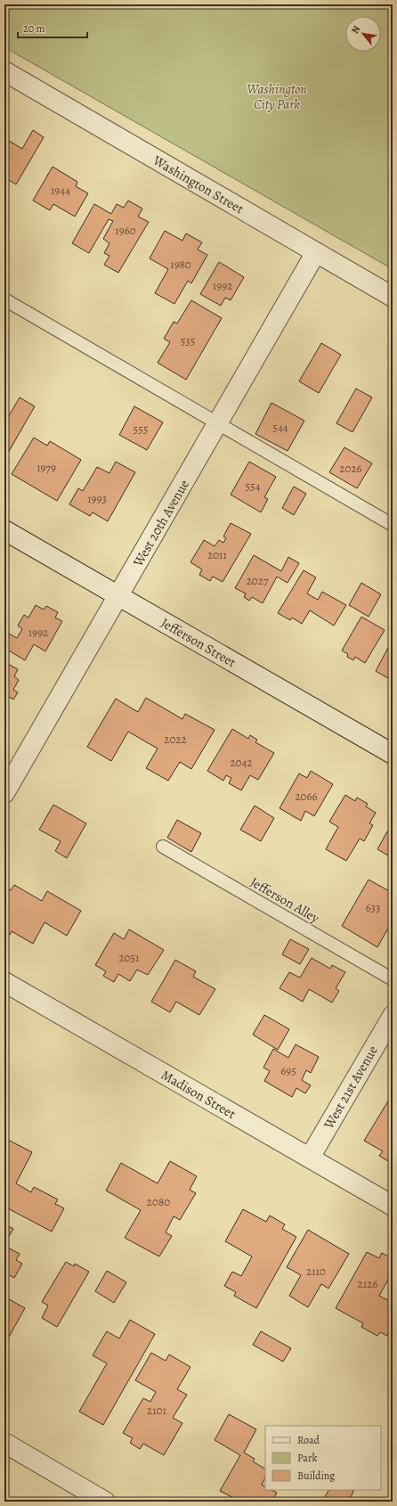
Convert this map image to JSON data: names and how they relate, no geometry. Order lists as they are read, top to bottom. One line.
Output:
{"streets":{"street":["Washington Street","West 20th Avenue","Jefferson Street","West 21st Avenue","Madison Street"],"lane":["Jefferson Alley"]},"crossings":[["Washington Street","West 20th Avenue"],["West 20th Avenue","Jefferson Street"],["West 21st Avenue","Madison Street"]],"parks":["Washington City Park"],"house_numbers":["1944","1960","1980","1992","535","544","555","1979","2026","554","1993","2011","2027","1992","2022","2042","2066","633","2051","695","2080","2110","2126","2101"],"legend":["Road","Park","Building"],"scale_bar":"20 m","north":"top left"}
